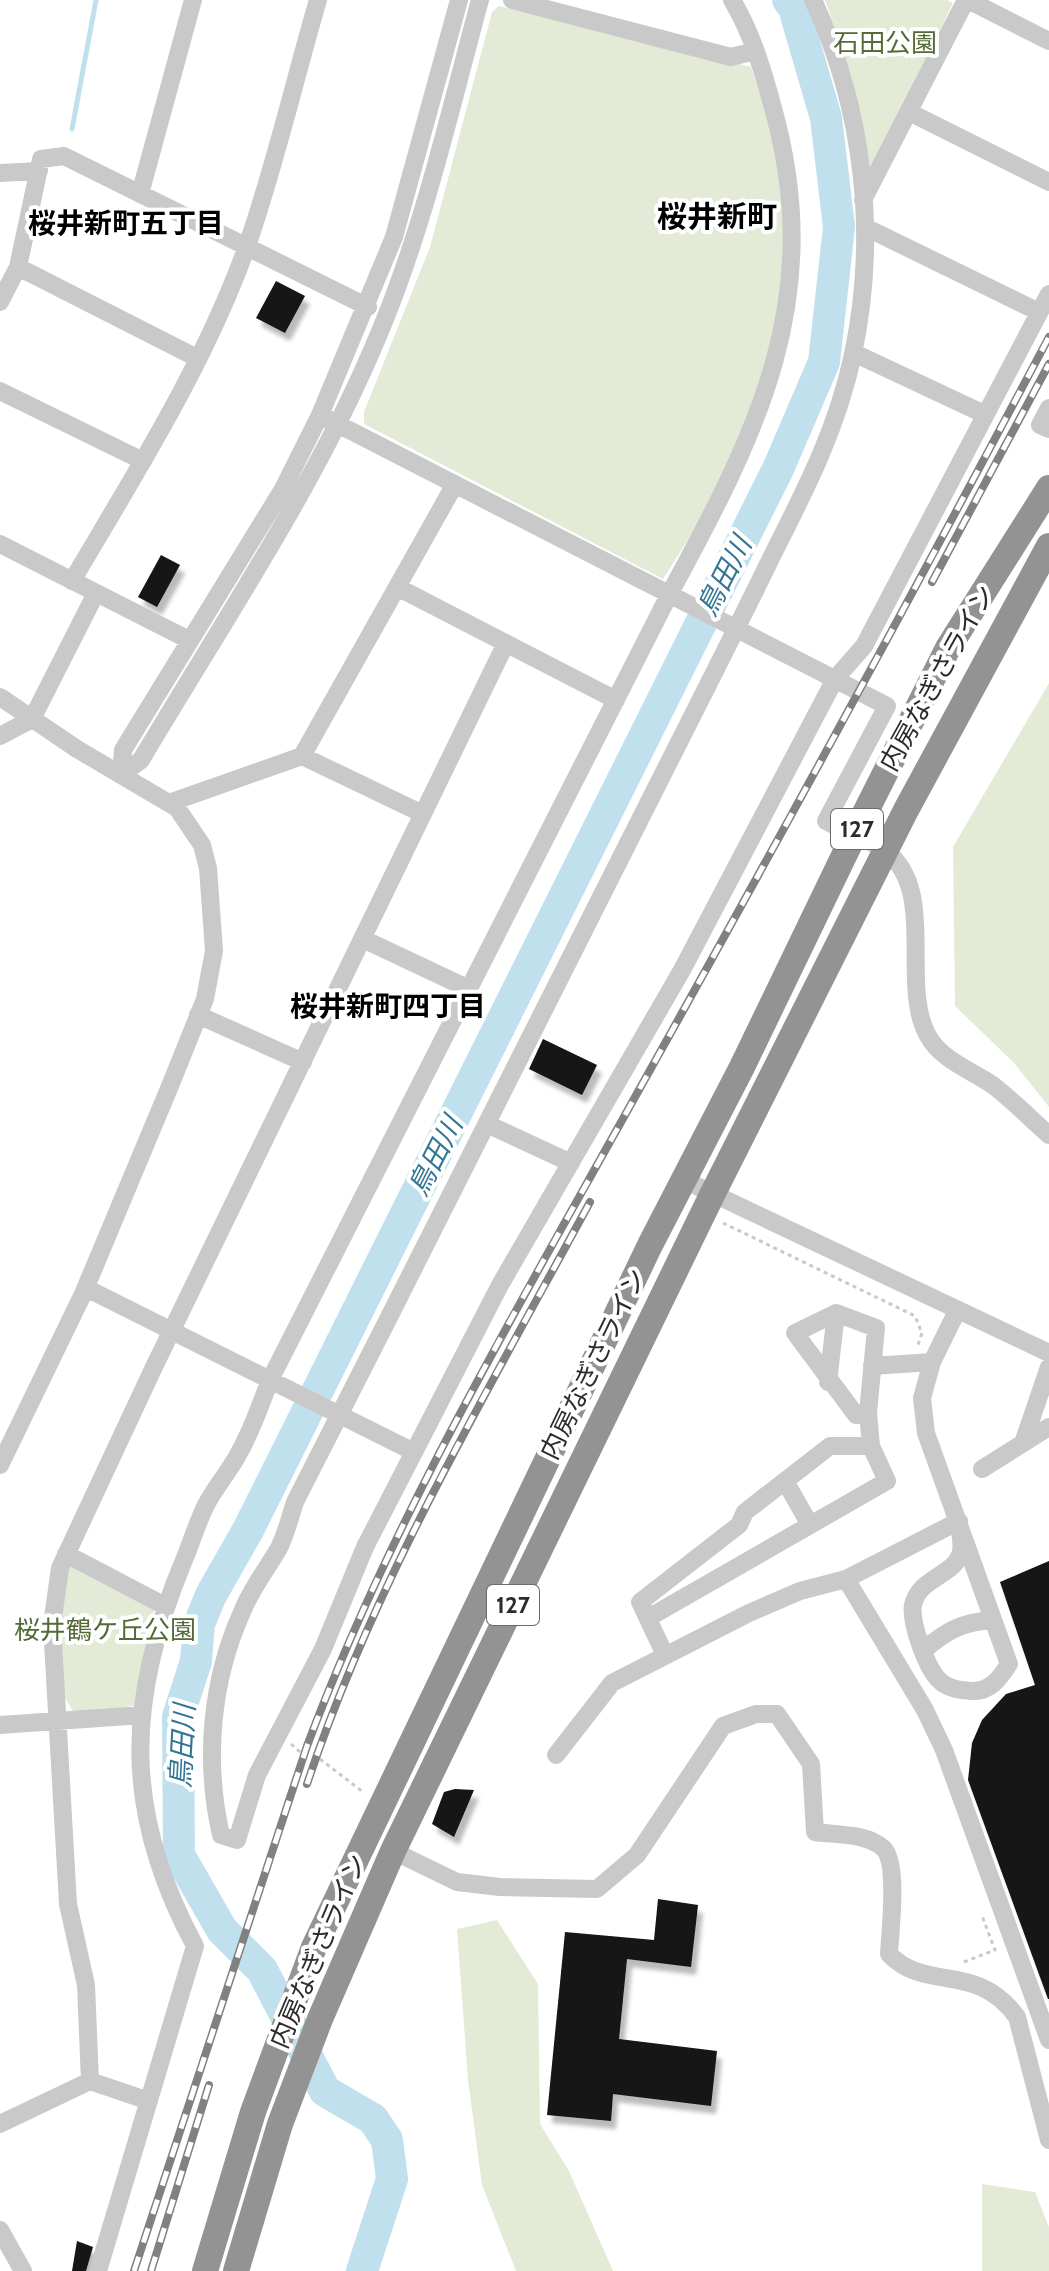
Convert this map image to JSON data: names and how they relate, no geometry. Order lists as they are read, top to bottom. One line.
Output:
{"streets":{"highway":["内房なぎさライン","127"]},"districts":["桜井新町","桜井新町五丁目","桜井新町四丁目"],"water":["鳥田川"],"parks":["石田公園","桜井鶴ケ丘公園"]}
